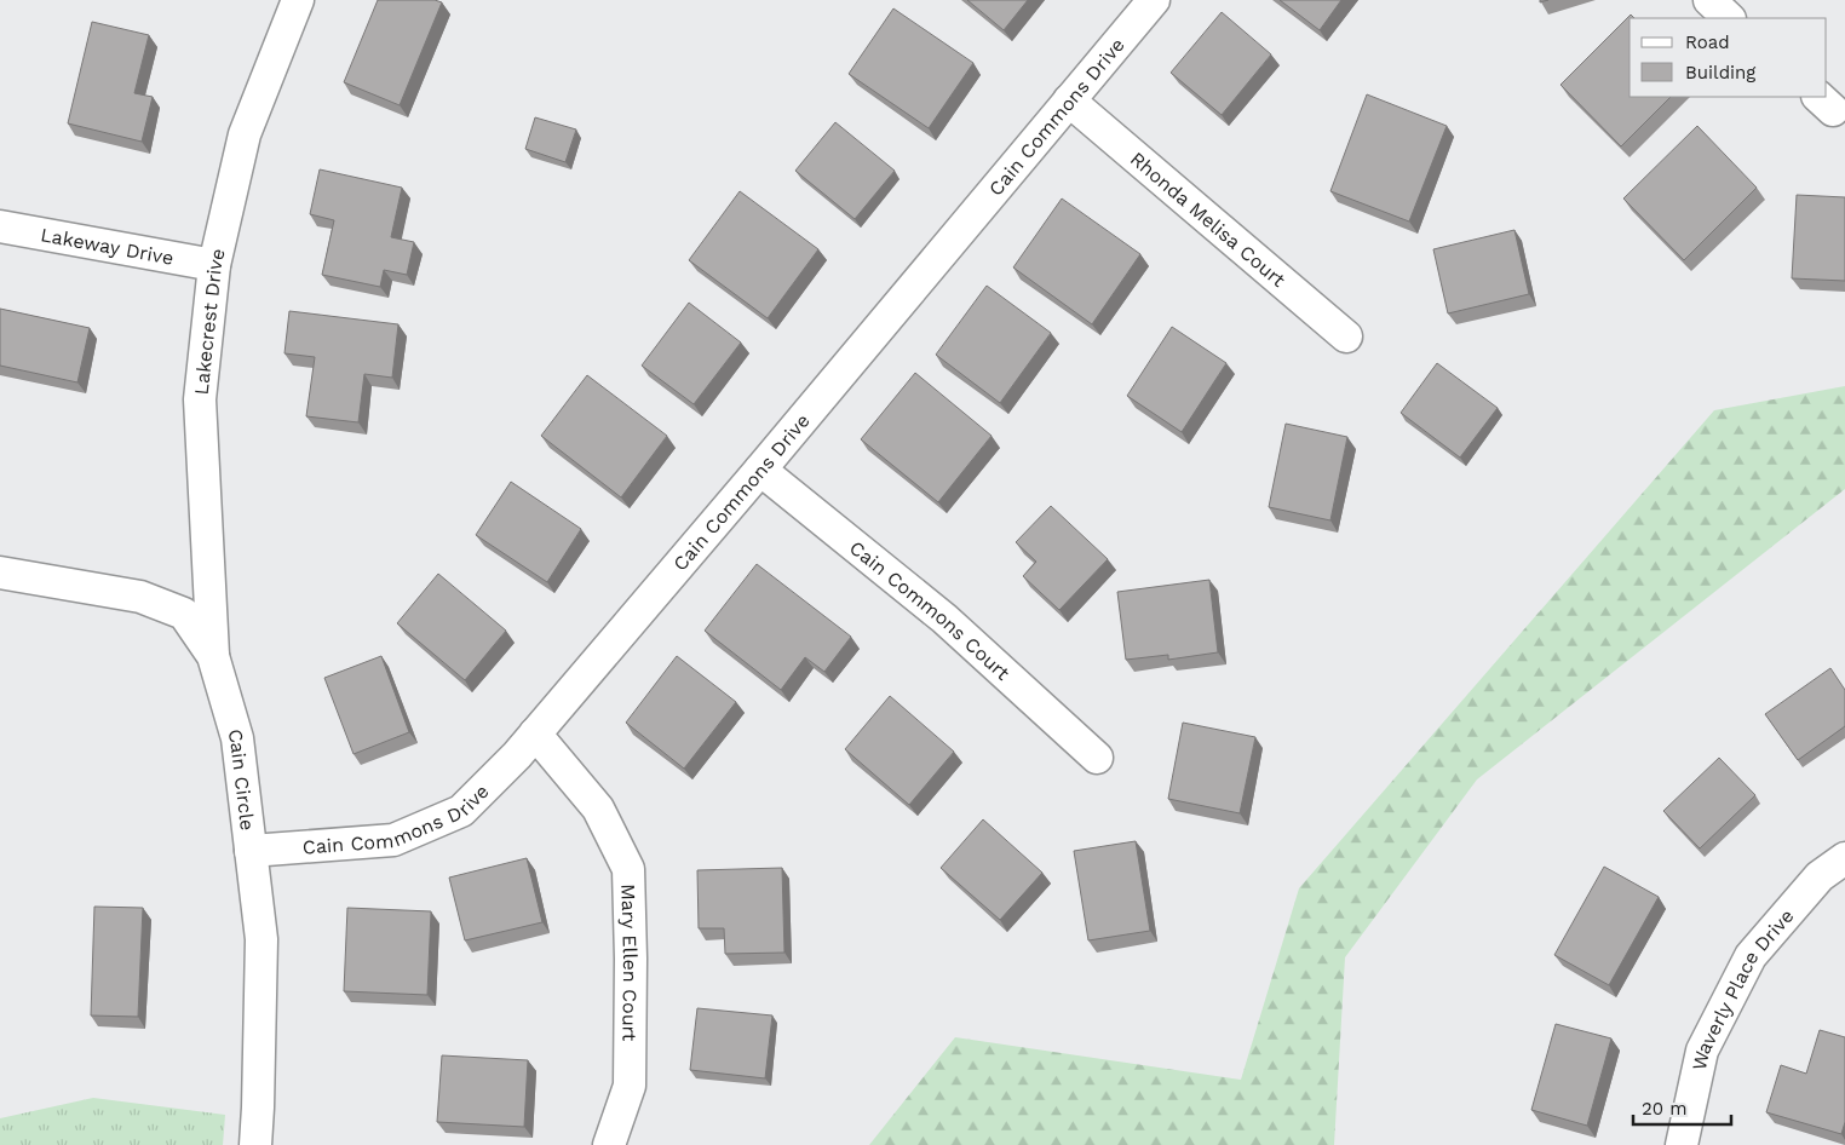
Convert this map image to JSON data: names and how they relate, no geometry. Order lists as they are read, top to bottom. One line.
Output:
{"streets":{"street":["Cain Commons Drive","Rhonda Melisa Court","Lakeway Drive","Lakecrest Drive","Cain Commons Court","Cain Circle","Mary Ellen Court","Waverly Place Drive"]},"crossings":[["Cain Commons Drive","Rhonda Melisa Court"],["Cain Commons Drive","Cain Commons Court"],["Cain Commons Drive","Cain Circle"],["Cain Commons Drive","Mary Ellen Court"],["Lakeway Drive","Lakecrest Drive"],["Lakecrest Drive","Cain Circle"]],"legend":["Road","Building"],"scale_bar":"20 m"}
